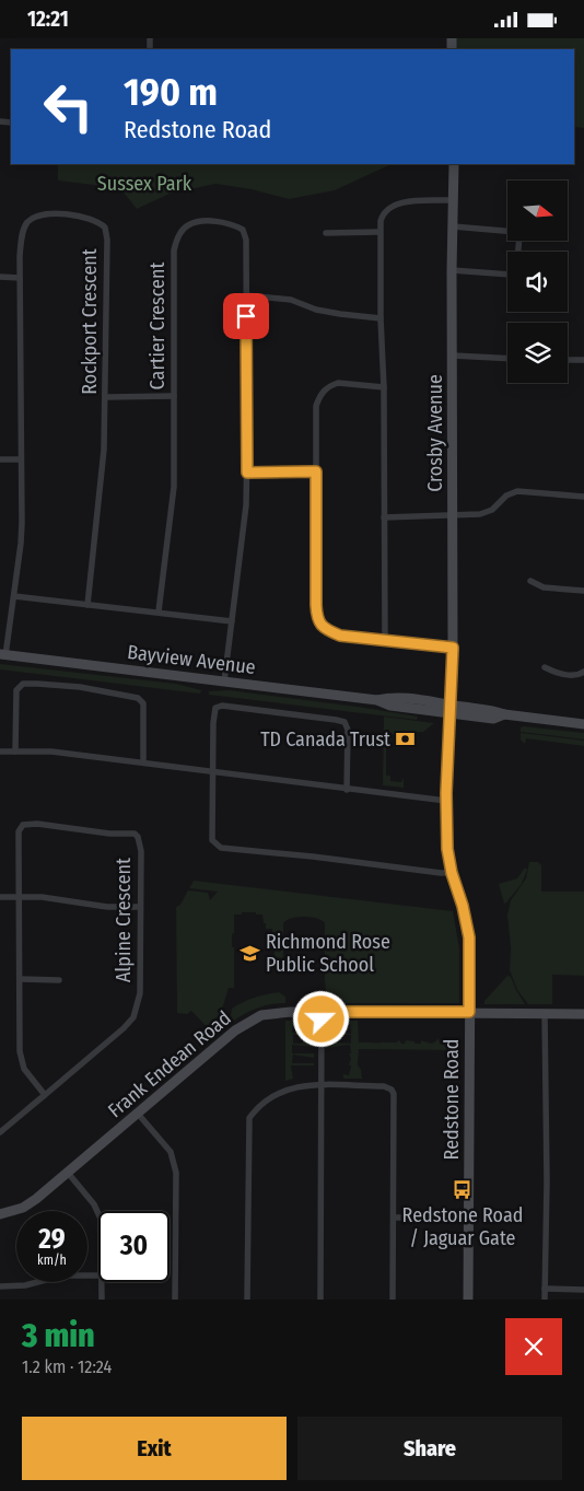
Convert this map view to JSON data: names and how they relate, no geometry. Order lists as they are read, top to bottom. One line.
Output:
{"streets":{"street":["Rockport Crescent","Cartier Crescent","Crosby Avenue","Bayview Avenue","Alpine Crescent","Frank Endean Road","Redstone Road"]},"crossings":[["Rockport Crescent","Bayview Avenue"],["Cartier Crescent","Bayview Avenue"],["Crosby Avenue","Bayview Avenue"],["Crosby Avenue","Redstone Road"],["Bayview Avenue","Redstone Road"],["Frank Endean Road","Redstone Road"]],"parks":["Sussex Park"],"places":{"bank":["TD Canada Trust"],"school or university":["Richmond Rose Public School"],"bus stop":["Redstone Road / Jaguar Gate"]},"north":"right","page":{"status":"12:21","turn":["190 m","Redstone Road"],"speed":"29 km/h","limit":"30","heading":["3 min","1.2 km · 12:24"],"buttons":["Exit","Share"]}}
